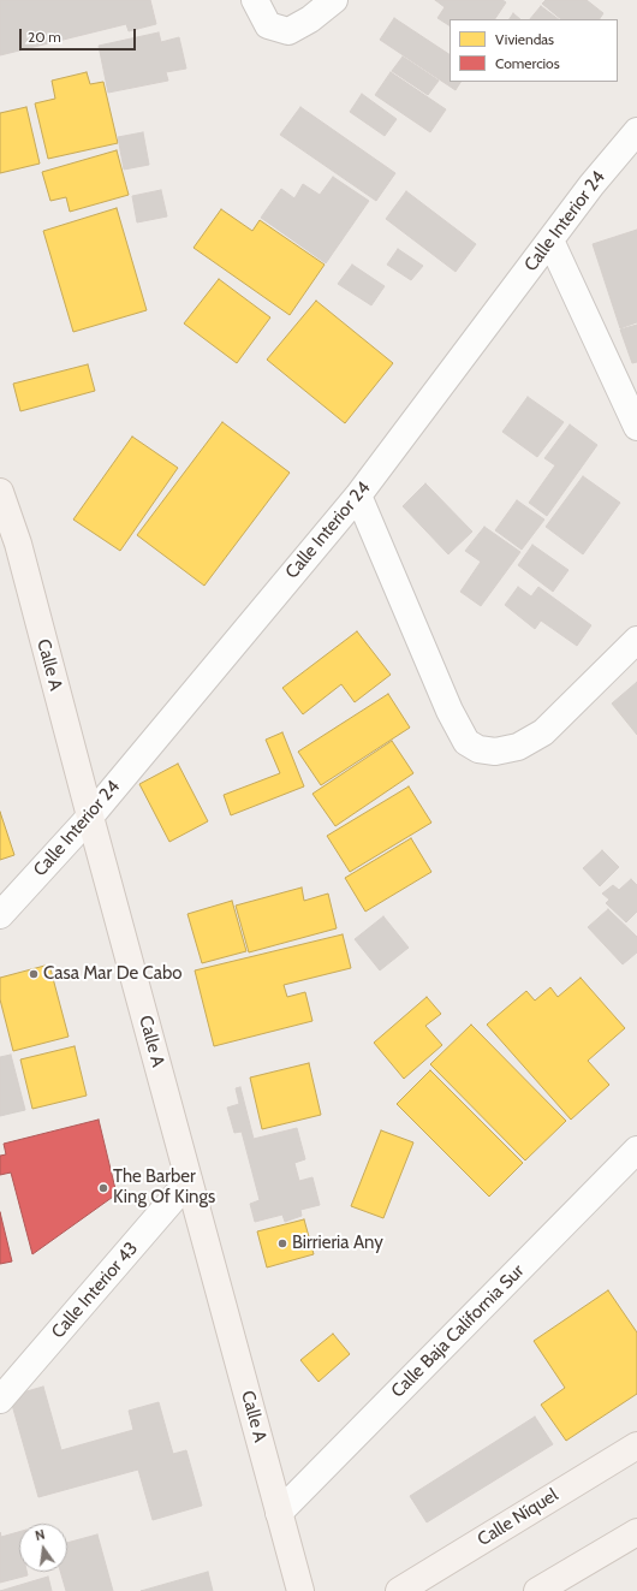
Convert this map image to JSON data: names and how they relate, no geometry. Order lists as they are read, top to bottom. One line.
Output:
{"streets":{"street":["Calle Interior 24","Calle A","Calle Interior 43","Calle Baja California Sur","Calle Níquel"]},"crossings":[["Calle Interior 24","Calle A"],["Calle A","Calle Interior 43"],["Calle A","Calle Baja California Sur"]],"places":["Casa Mar De Cabo","The Barber King Of Kings","Birrieria Any"],"legend":["Viviendas","Comercios"],"scale_bar":"20 m","north":"top"}
